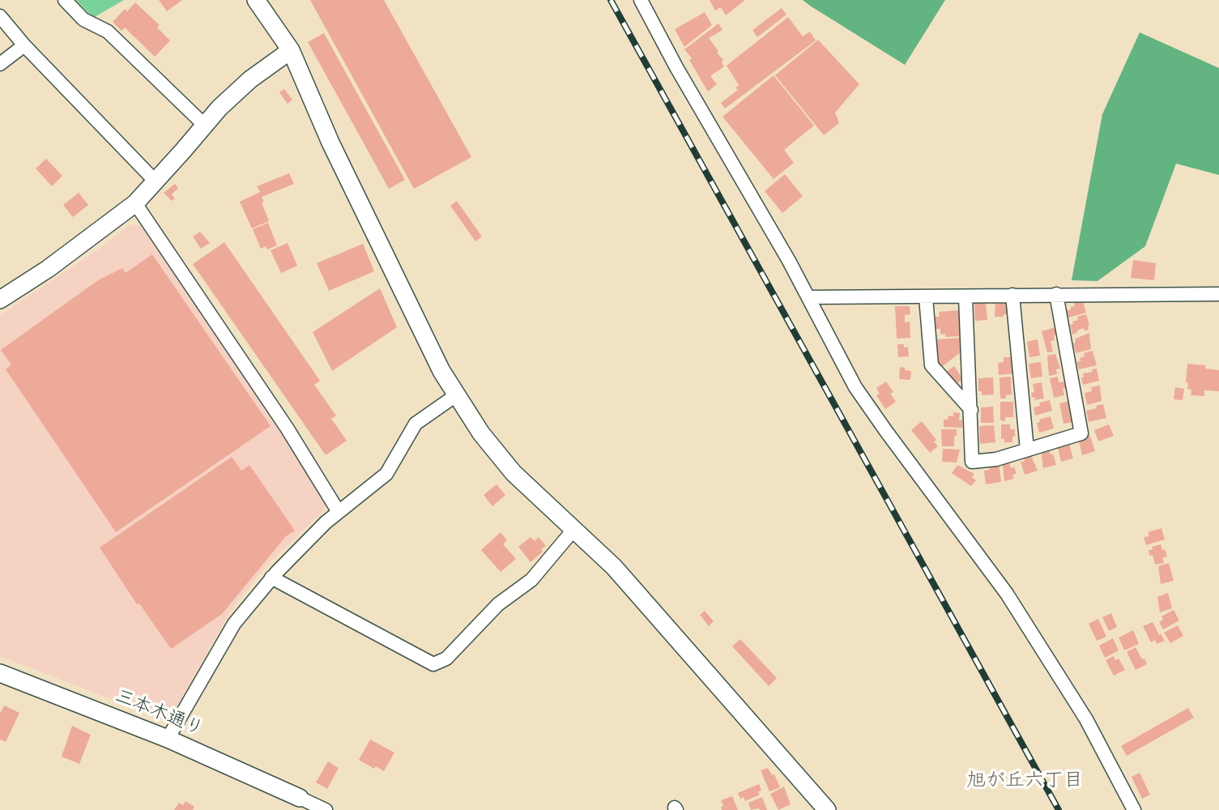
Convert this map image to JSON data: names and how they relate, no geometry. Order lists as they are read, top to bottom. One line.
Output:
{"streets":{"street":["三本木通り"]},"districts":["旭が丘六丁目"]}
